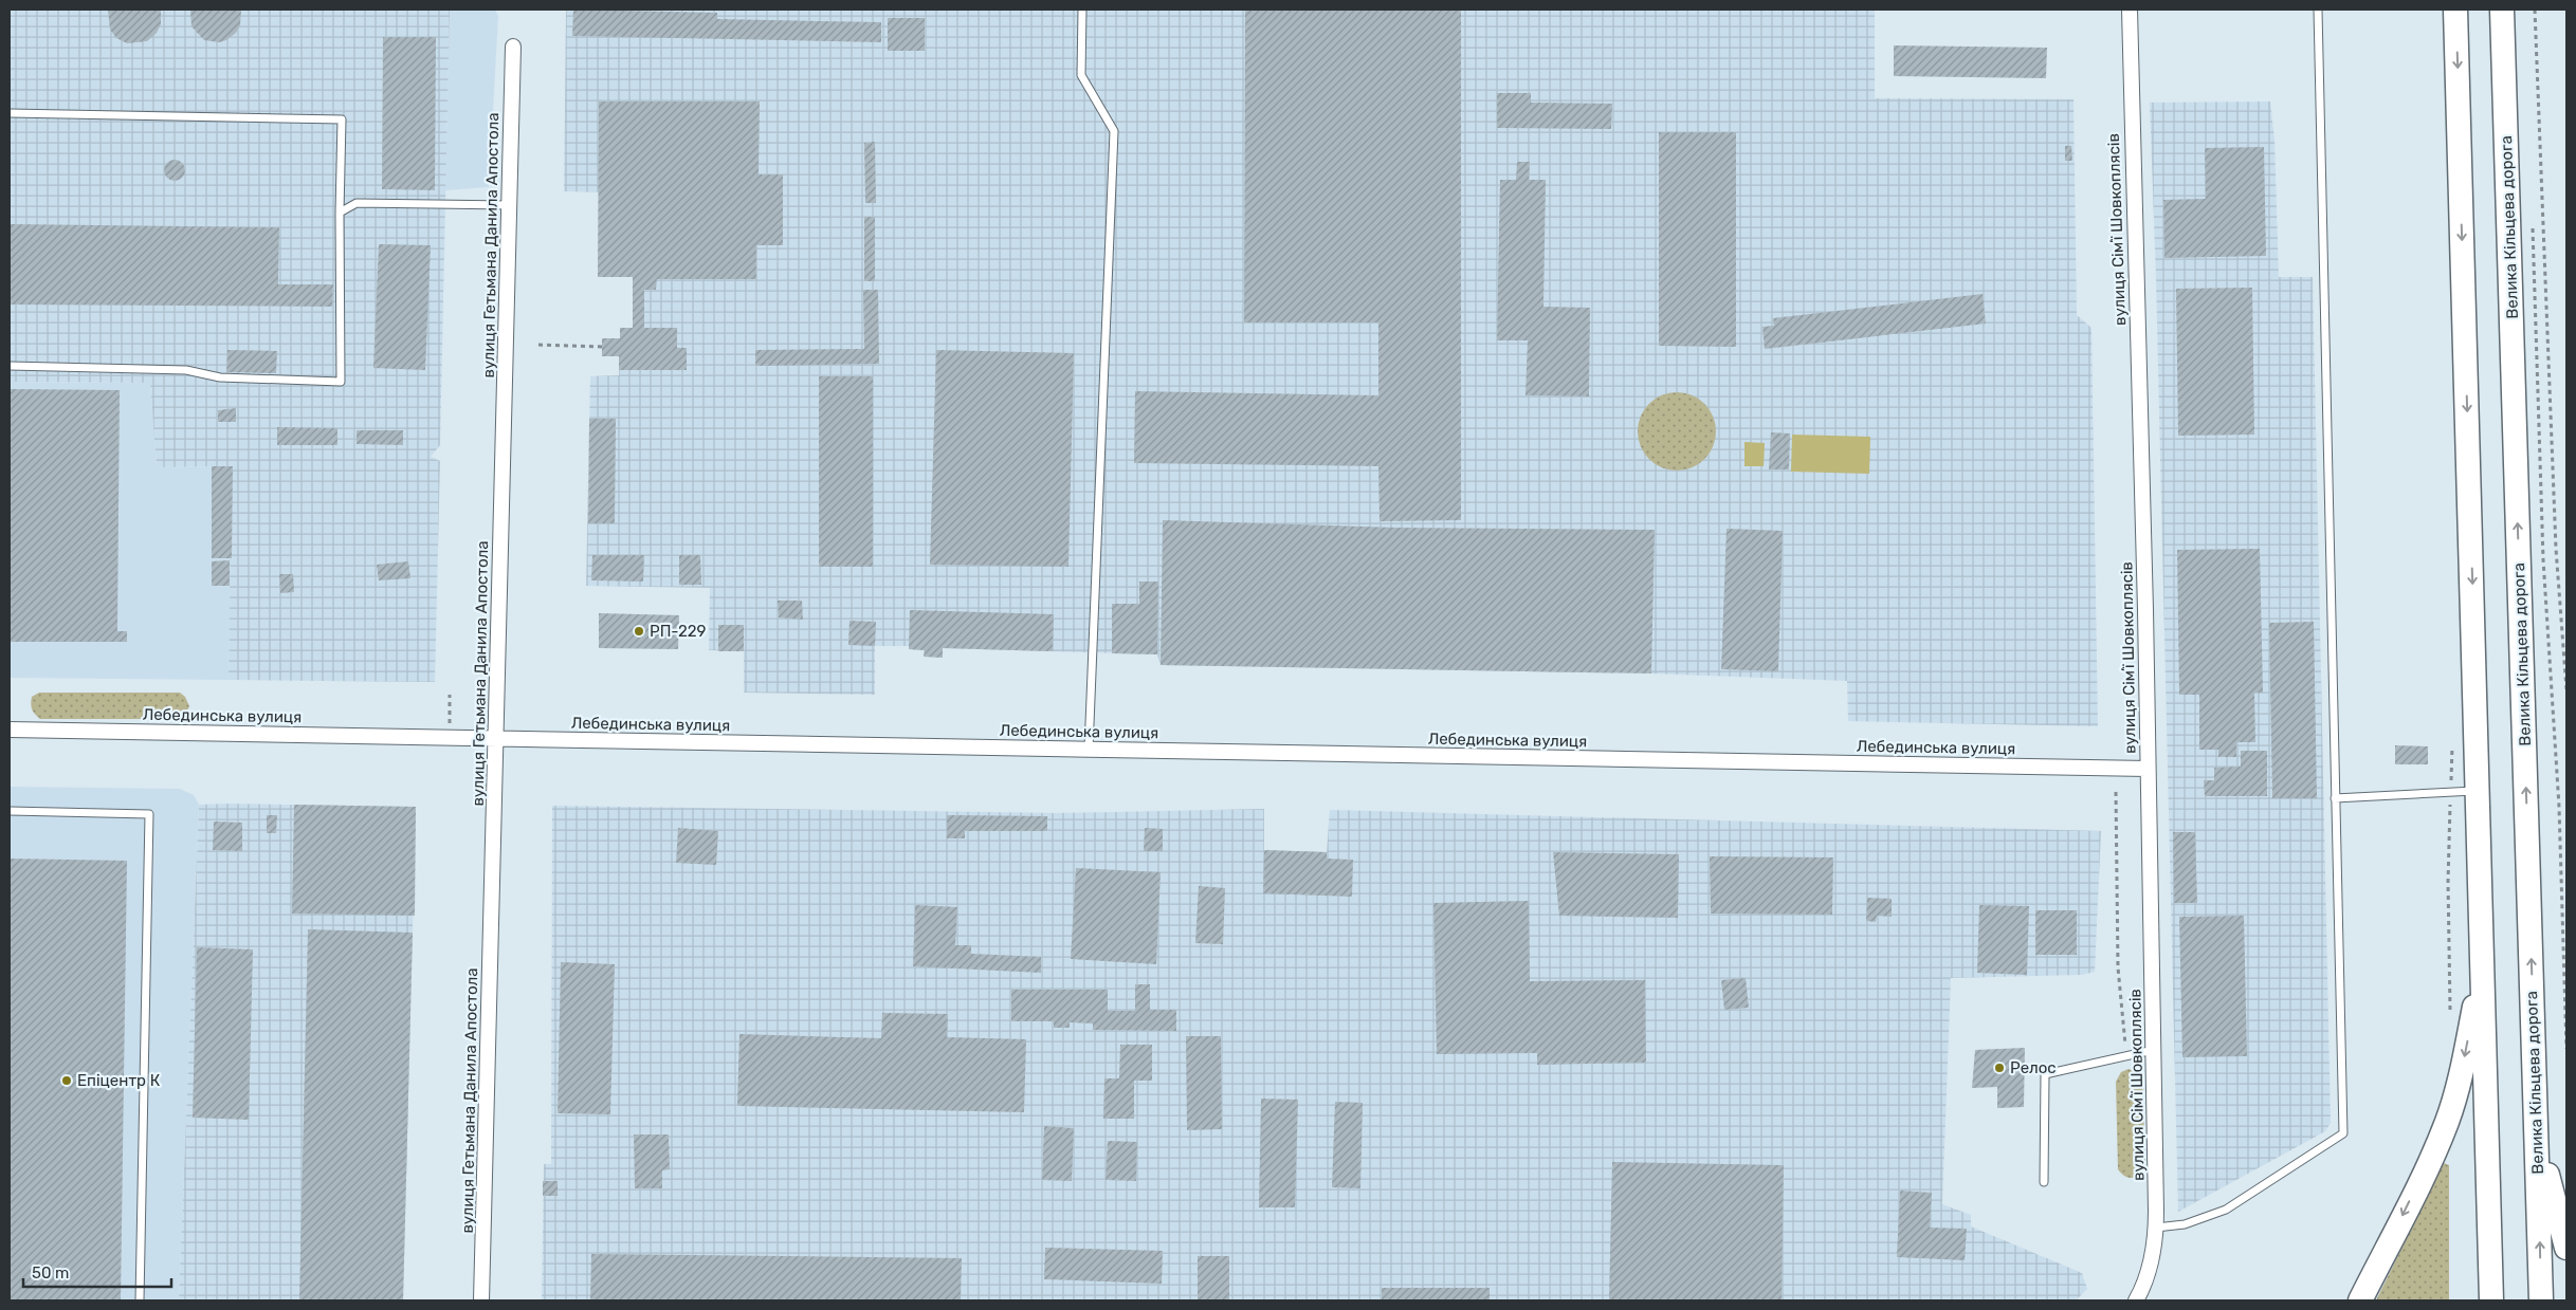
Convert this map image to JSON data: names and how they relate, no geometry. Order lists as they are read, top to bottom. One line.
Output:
{"streets":{"main road":["Велика Кільцева дорога"],"street":["вулиця Сімʼї Шовкоплясів","вулиця Гетьмана Данила Апостола","Лебединська вулиця"]},"crossings":[["вулиця Сімʼї Шовкоплясів","Лебединська вулиця"],["вулиця Гетьмана Данила Апостола","Лебединська вулиця"]],"places":["РП-229","Релос","Епіцентр К"],"scale_bar":"50 m"}
